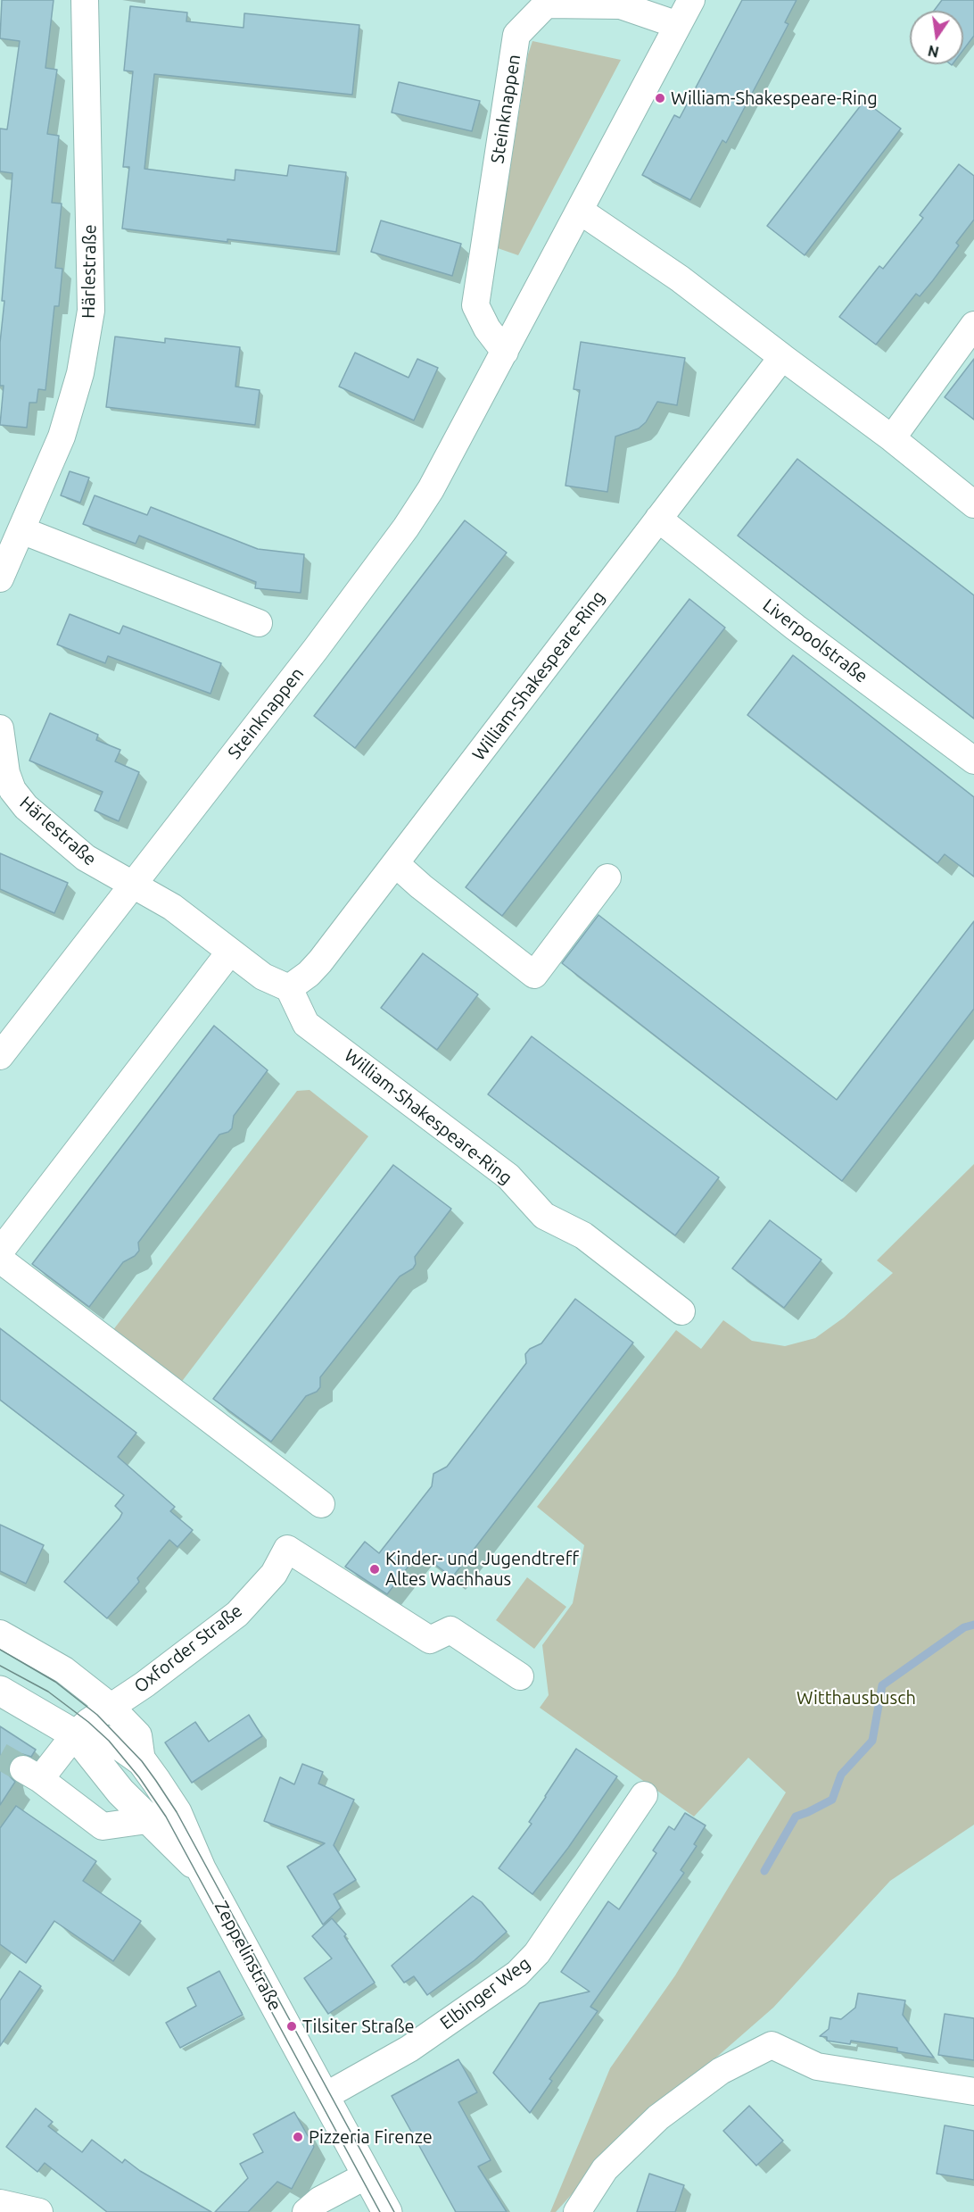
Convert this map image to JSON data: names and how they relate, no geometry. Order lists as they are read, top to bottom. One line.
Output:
{"streets":{"main road":["Zeppelinstraße"],"street":["Steinknappen","Härlestraße","Liverpoolstraße","William-Shakespeare-Ring","Oxforder Straße","Elbinger Weg"]},"crossings":[["Steinknappen","Härlestraße"],["Liverpoolstraße","William-Shakespeare-Ring"],["Oxforder Straße","Zeppelinstraße"],["Zeppelinstraße","Elbinger Weg"]],"parks":["Witthausbusch"],"places":["William-Shakespeare-Ring","Kinder- und Jugendtreff Altes Wachhaus","Tilsiter Straße","Pizzeria Firenze"],"north":"bottom"}
